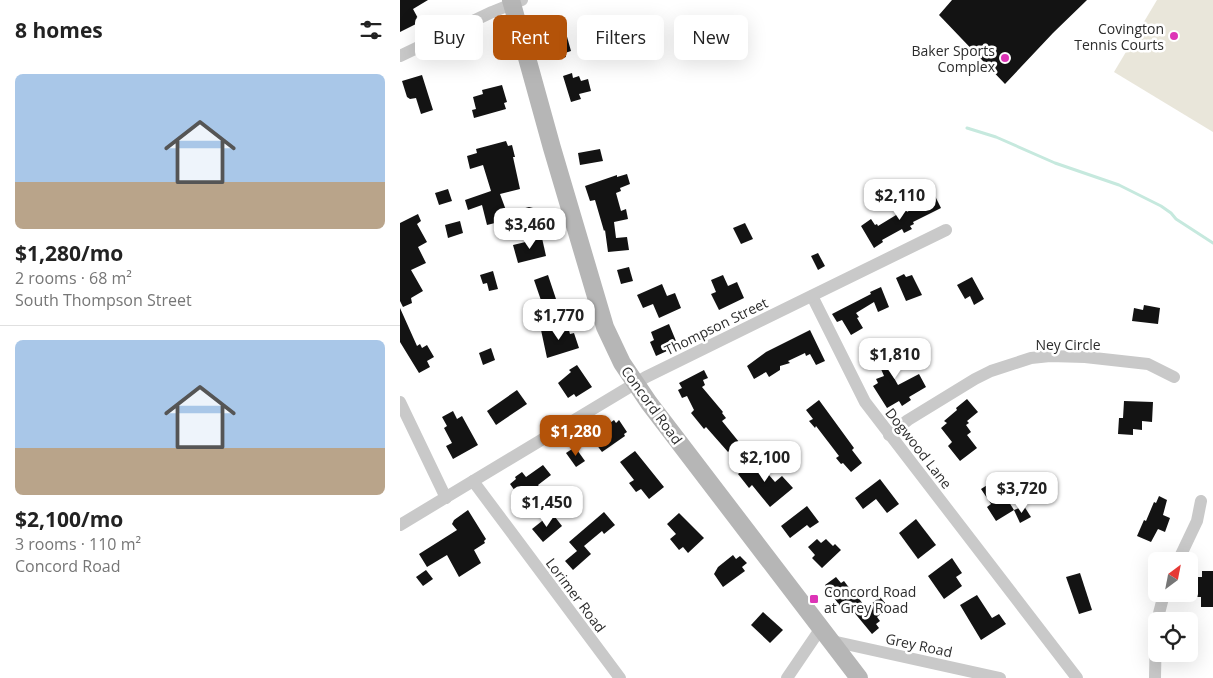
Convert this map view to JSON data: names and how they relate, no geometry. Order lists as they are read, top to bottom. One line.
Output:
{"streets":{"main road":["Concord Road"],"street":["Thompson Street","Ney Circle","Dogwood Lane","Lorimer Road","Grey Road"]},"crossings":[["Thompson Street","Concord Road"],["Thompson Street","Dogwood Lane"],["Thompson Street","Lorimer Road"],["Ney Circle","Dogwood Lane"],["Concord Road","Grey Road"]],"places":{"other":["Covington Tennis Courts","Baker Sports Complex"],"transit":["Concord Road at Grey Road"]},"north":"top right","page":{"heading":"8 homes","chip":["Buy","Rent","Filters","New"],"list":[{"name":"$1,280/mo","note":"2 rooms · 68 m² · South Thompson Street"},{"name":"$2,100/mo","note":"3 rooms · 110 m² · Concord Road"}],"price":["$2,110","$3,460","$1,770","$1,810","$1,280","$2,100","$3,720","$1,450"]}}
